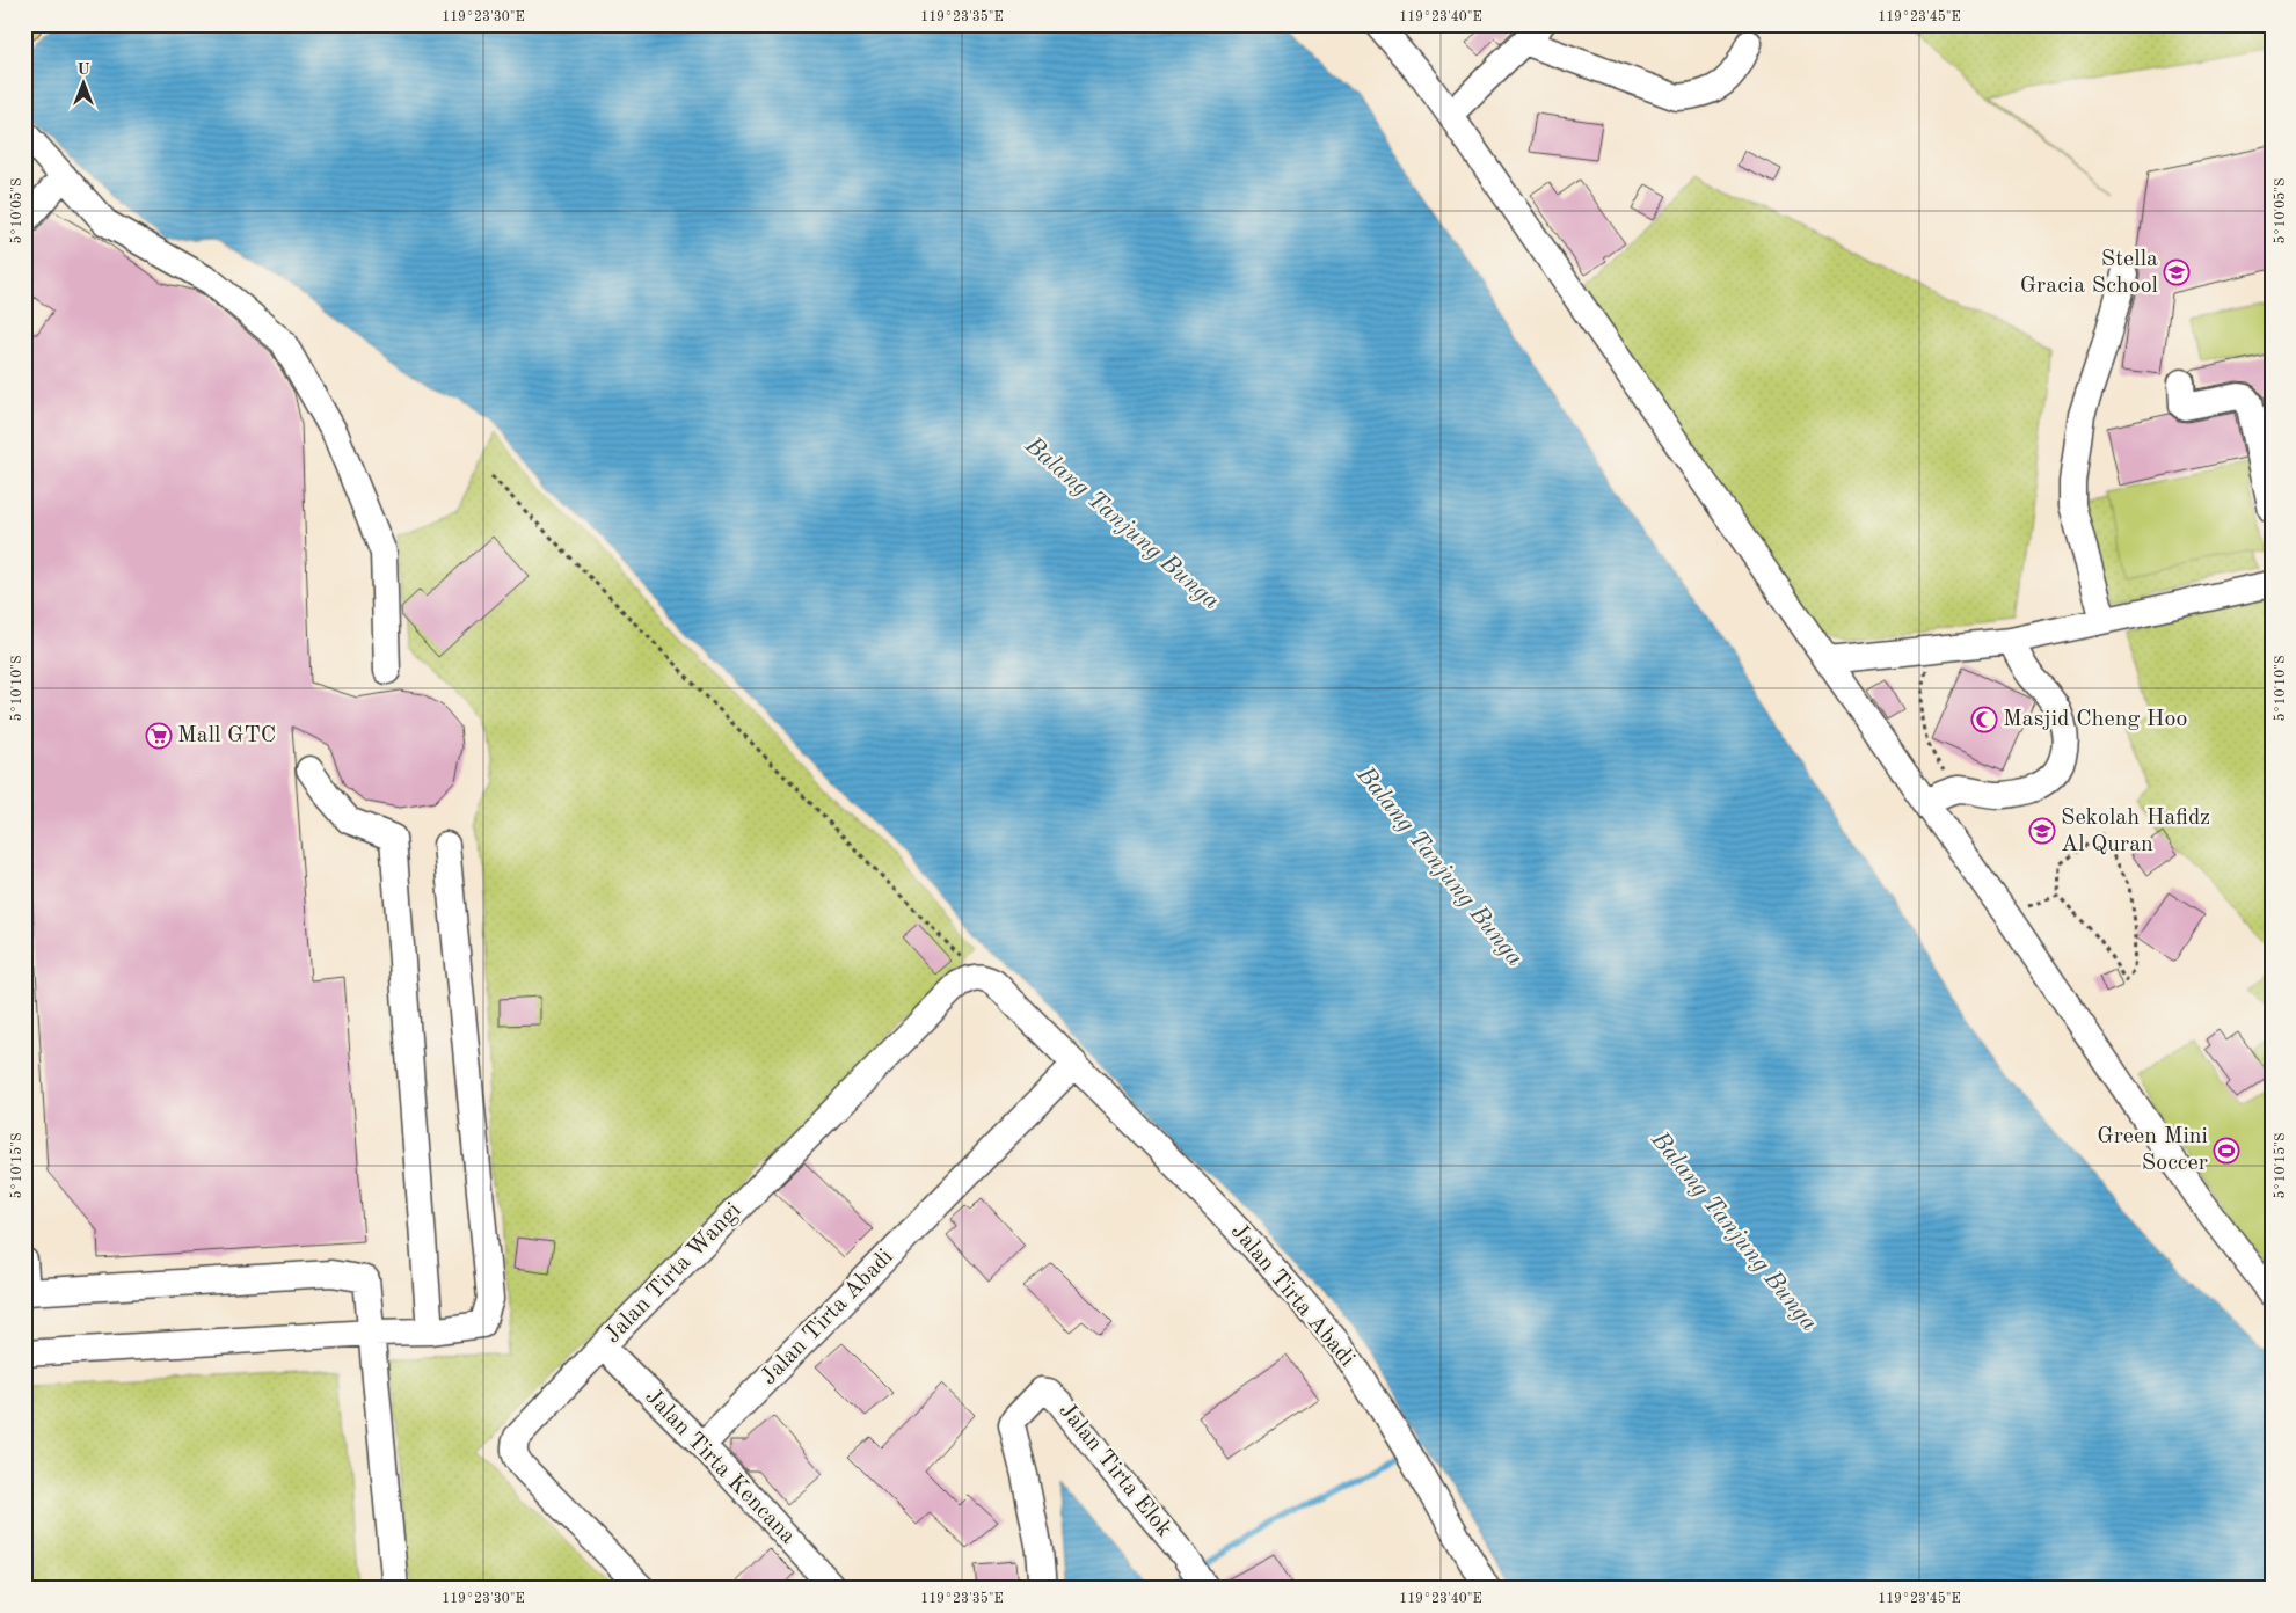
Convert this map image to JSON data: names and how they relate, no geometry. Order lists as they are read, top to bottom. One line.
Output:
{"streets":{"street":["Jalan Tirta Wangi","Jalan Tirta Abadi","Jalan Tirta Kencana","Jalan Tirta Elok"]},"crossings":[["Jalan Tirta Wangi","Jalan Tirta Abadi"],["Jalan Tirta Wangi","Jalan Tirta Kencana"],["Jalan Tirta Abadi","Jalan Tirta Kencana"]],"water":["Balang Tanjung Bunga"],"places":{"school or university":["Stella Gracia School","Sekolah Hafidz Al Quran"],"mosque":["Masjid Cheng Hoo"],"supermarket":["Mall GTC"],"sports":["Green Mini Soccer"]},"north":"top","coordinates":["119°23'30\"E","119°23'35\"E","119°23'40\"E","119°23'45\"E","5°10'05\"S","5°10'10\"S","5°10'15\"S"]}
